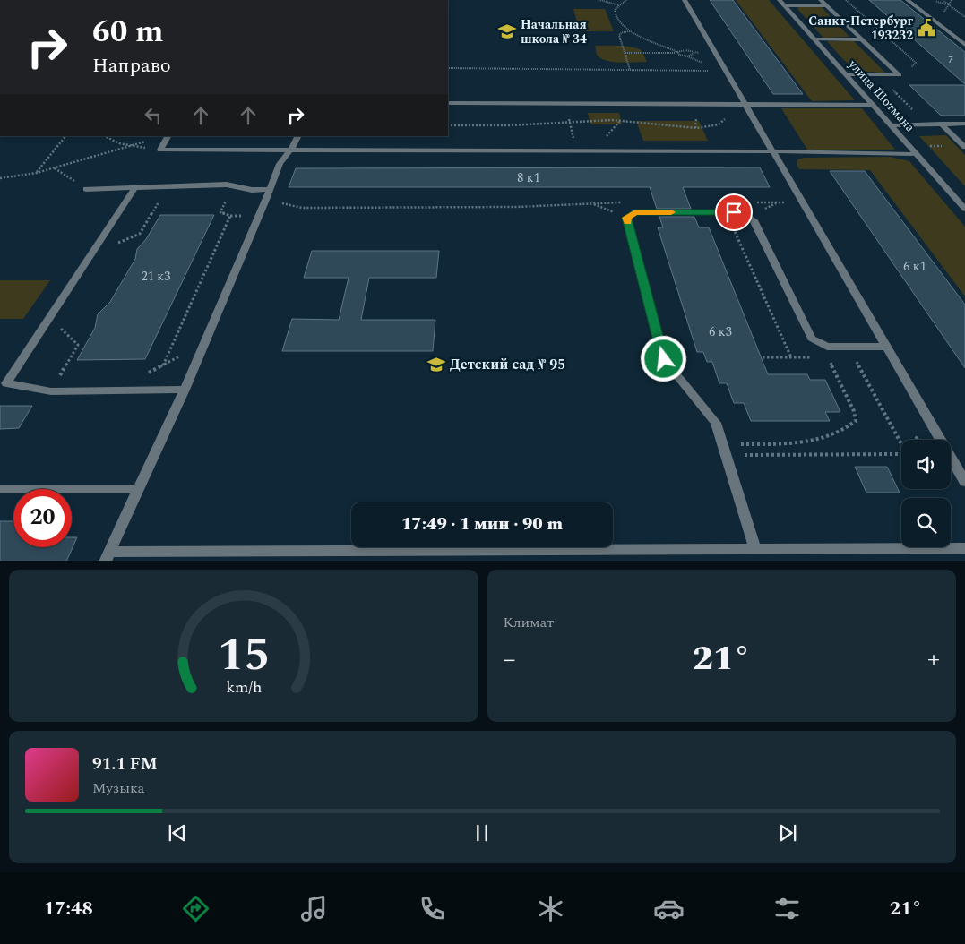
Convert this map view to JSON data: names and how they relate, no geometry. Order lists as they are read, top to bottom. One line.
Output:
{"streets":{"street":["улица Шотмана"]},"places":{"public building":["Санкт-Петербург 193232"],"school or university":["Начальная школа № 34","Детский сад № 95"]},"house_numbers":["7","8 к1","6 к1","21 к3","6 к3"],"page":{"turn":["60 m","Направо"],"limit":"20","trip":"17:49 · 1 мин · 90 m","tile":"Климат","heat":["−","21°","+"],"song":["91.1 FM","Музыка"],"tabs":["17:48","21°"],"gauge":["15","km/h"]}}
